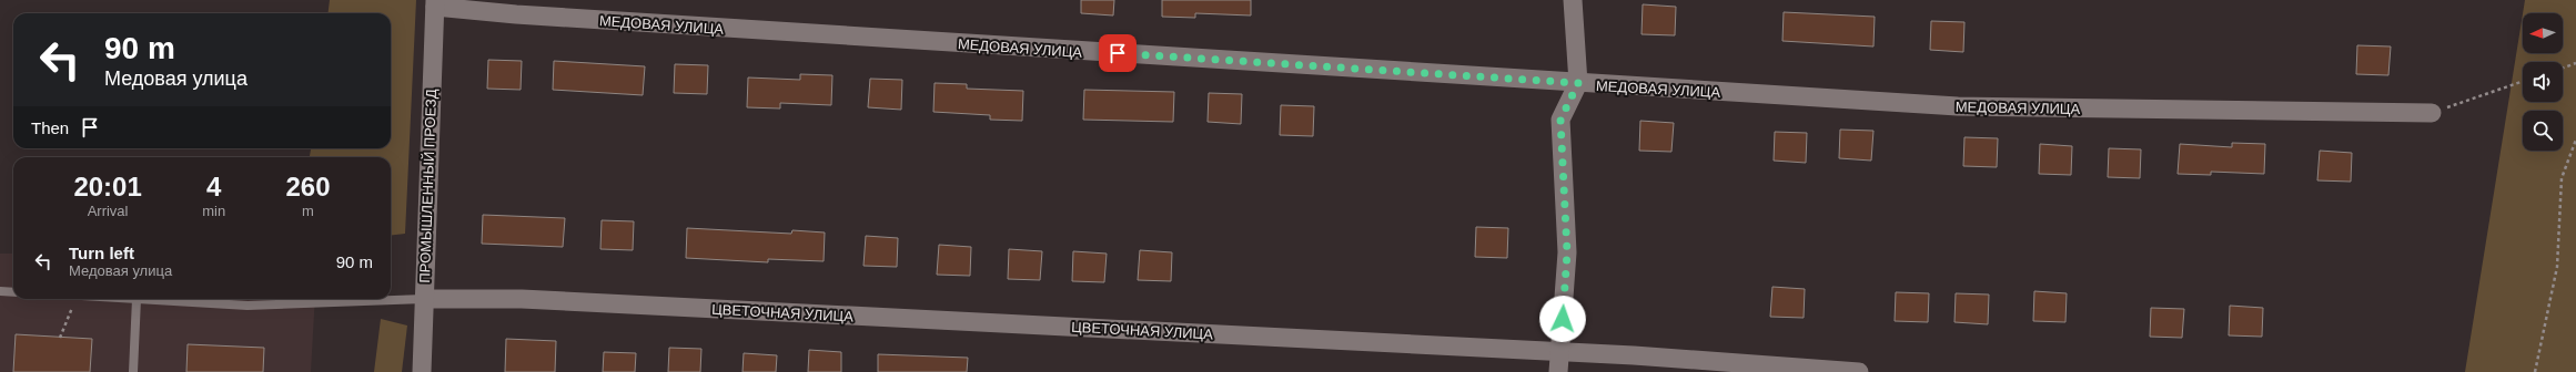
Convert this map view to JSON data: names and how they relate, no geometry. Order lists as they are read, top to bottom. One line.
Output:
{"streets":{"street":["МЕДОВАЯ УЛИЦА","ПРОМЫШЛЕННЫЙ ПРОЕЗД","ЦВЕТОЧНАЯ УЛИЦА"]},"crossings":[["МЕДОВАЯ УЛИЦА","ПРОМЫШЛЕННЫЙ ПРОЕЗД"],["ПРОМЫШЛЕННЫЙ ПРОЕЗД","ЦВЕТОЧНАЯ УЛИЦА"]],"north":"left","page":{"turn":["90 m","Медовая улица"],"then":"Then","eta":["20:01","Arrival","4","min","260","m"],"list":[{"name":"Turn left","note":"Медовая улица","value":"90 m"}]}}
